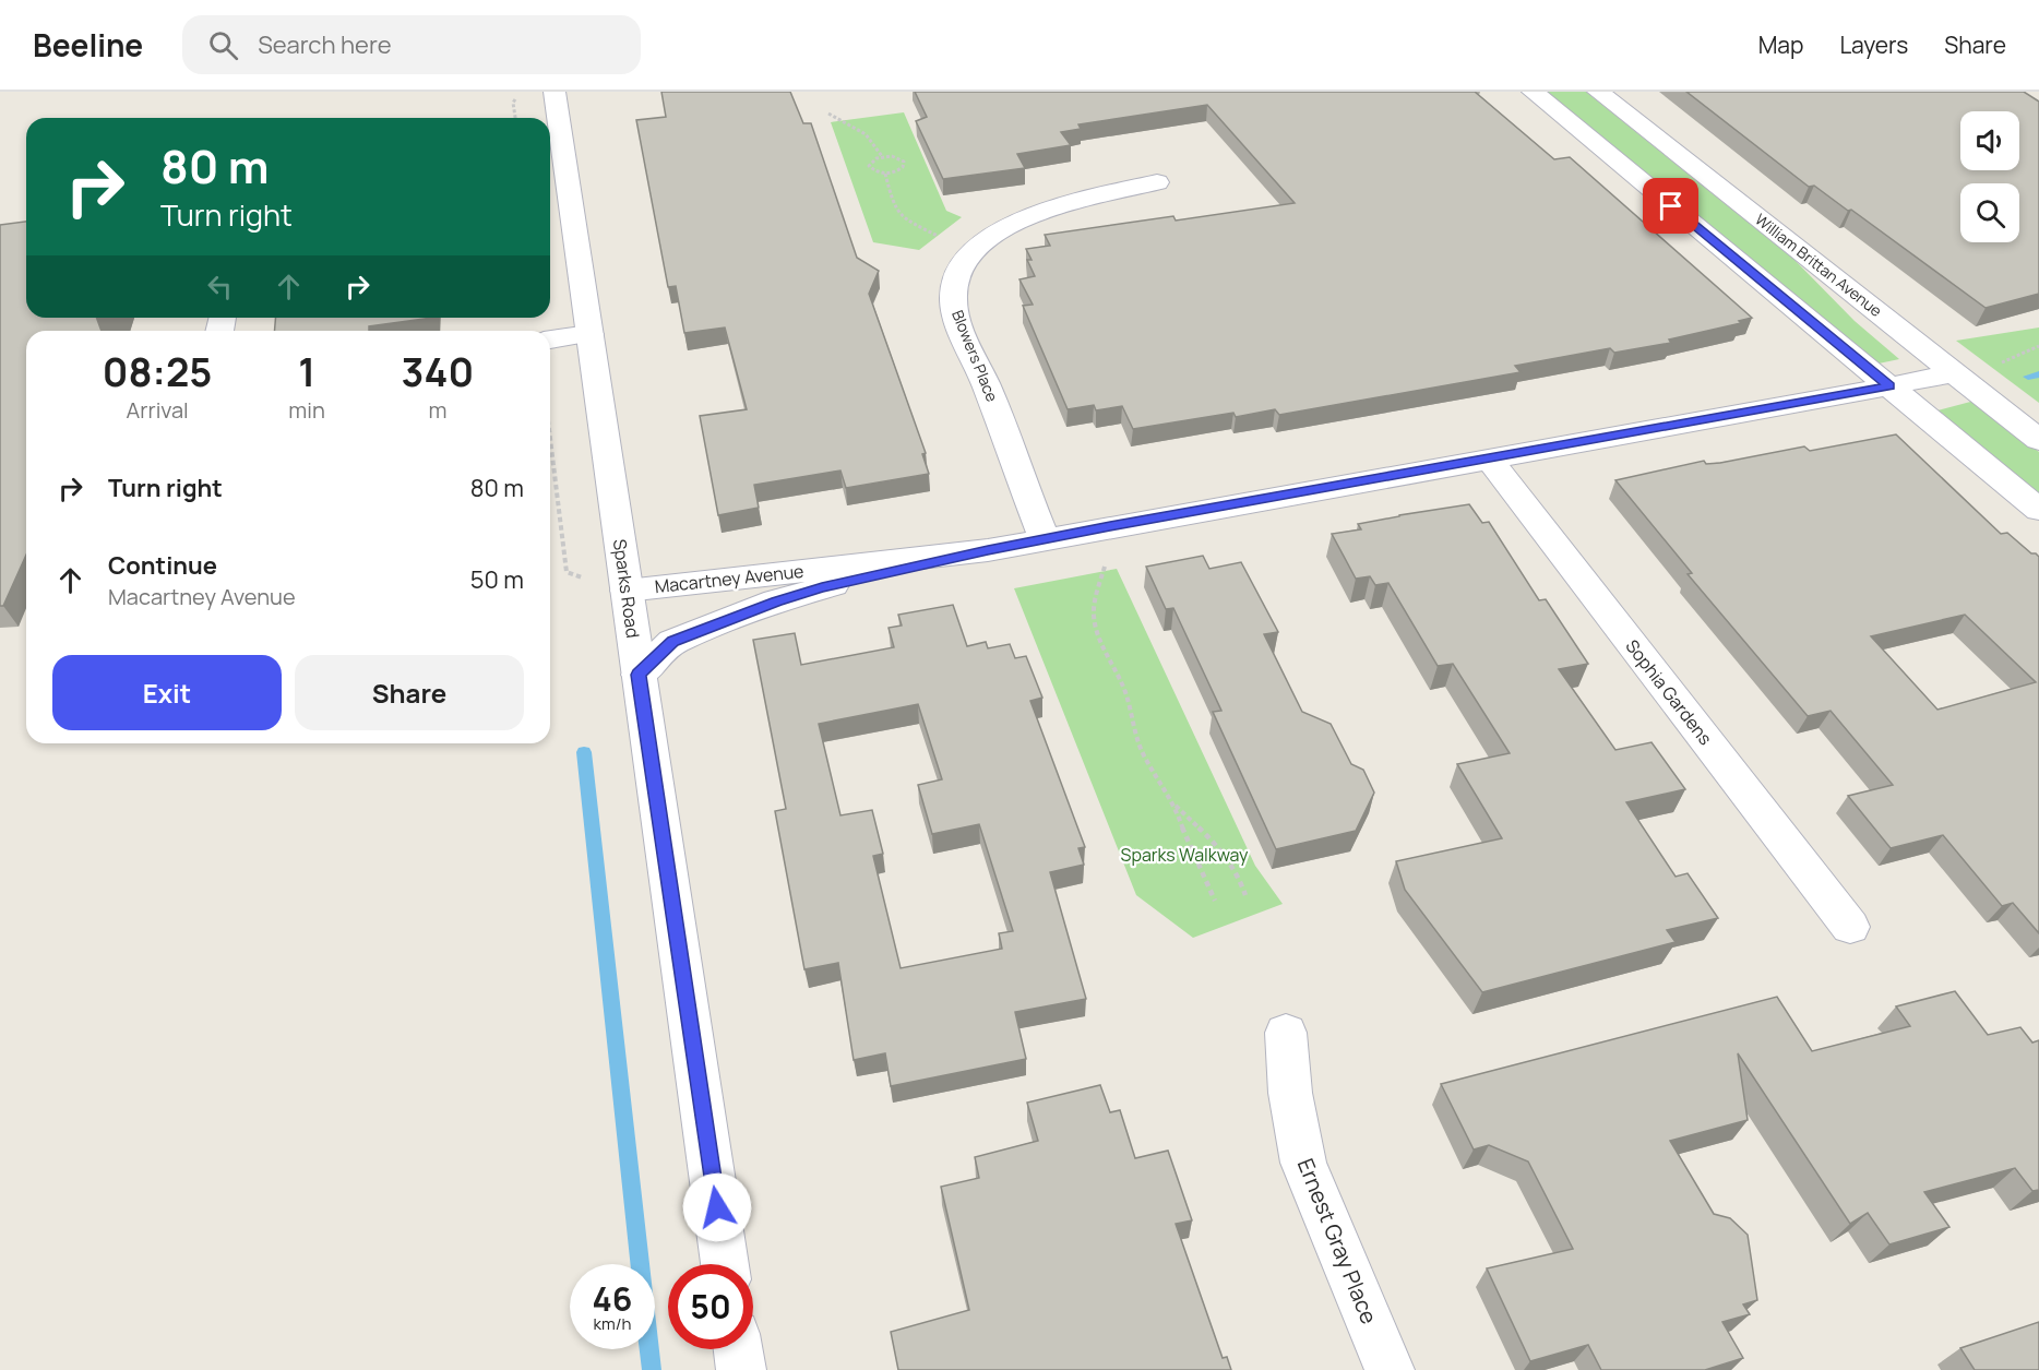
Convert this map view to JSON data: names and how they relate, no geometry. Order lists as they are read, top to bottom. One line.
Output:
{"streets":{"street":["William Brittan Avenue","Blowers Place","Macartney Avenue","Sparks Road","Sophia Gardens","Ernest Gray Place"]},"crossings":[["William Brittan Avenue","Macartney Avenue"],["Blowers Place","Macartney Avenue"],["Macartney Avenue","Sparks Road"],["Macartney Avenue","Sophia Gardens"]],"parks":["Sparks Walkway"],"page":{"header":"Beeline","search":"Search here","nav":["Map","Layers","Share"],"turn":["80 m","Turn right"],"eta":["08:25","Arrival","1","min","340","m"],"list":[{"name":"Turn right","value":"80 m"},{"name":"Continue","note":"Macartney Avenue","value":"50 m"}],"buttons":["Exit","Share"],"speed":"46 km/h","limit":"50"}}
